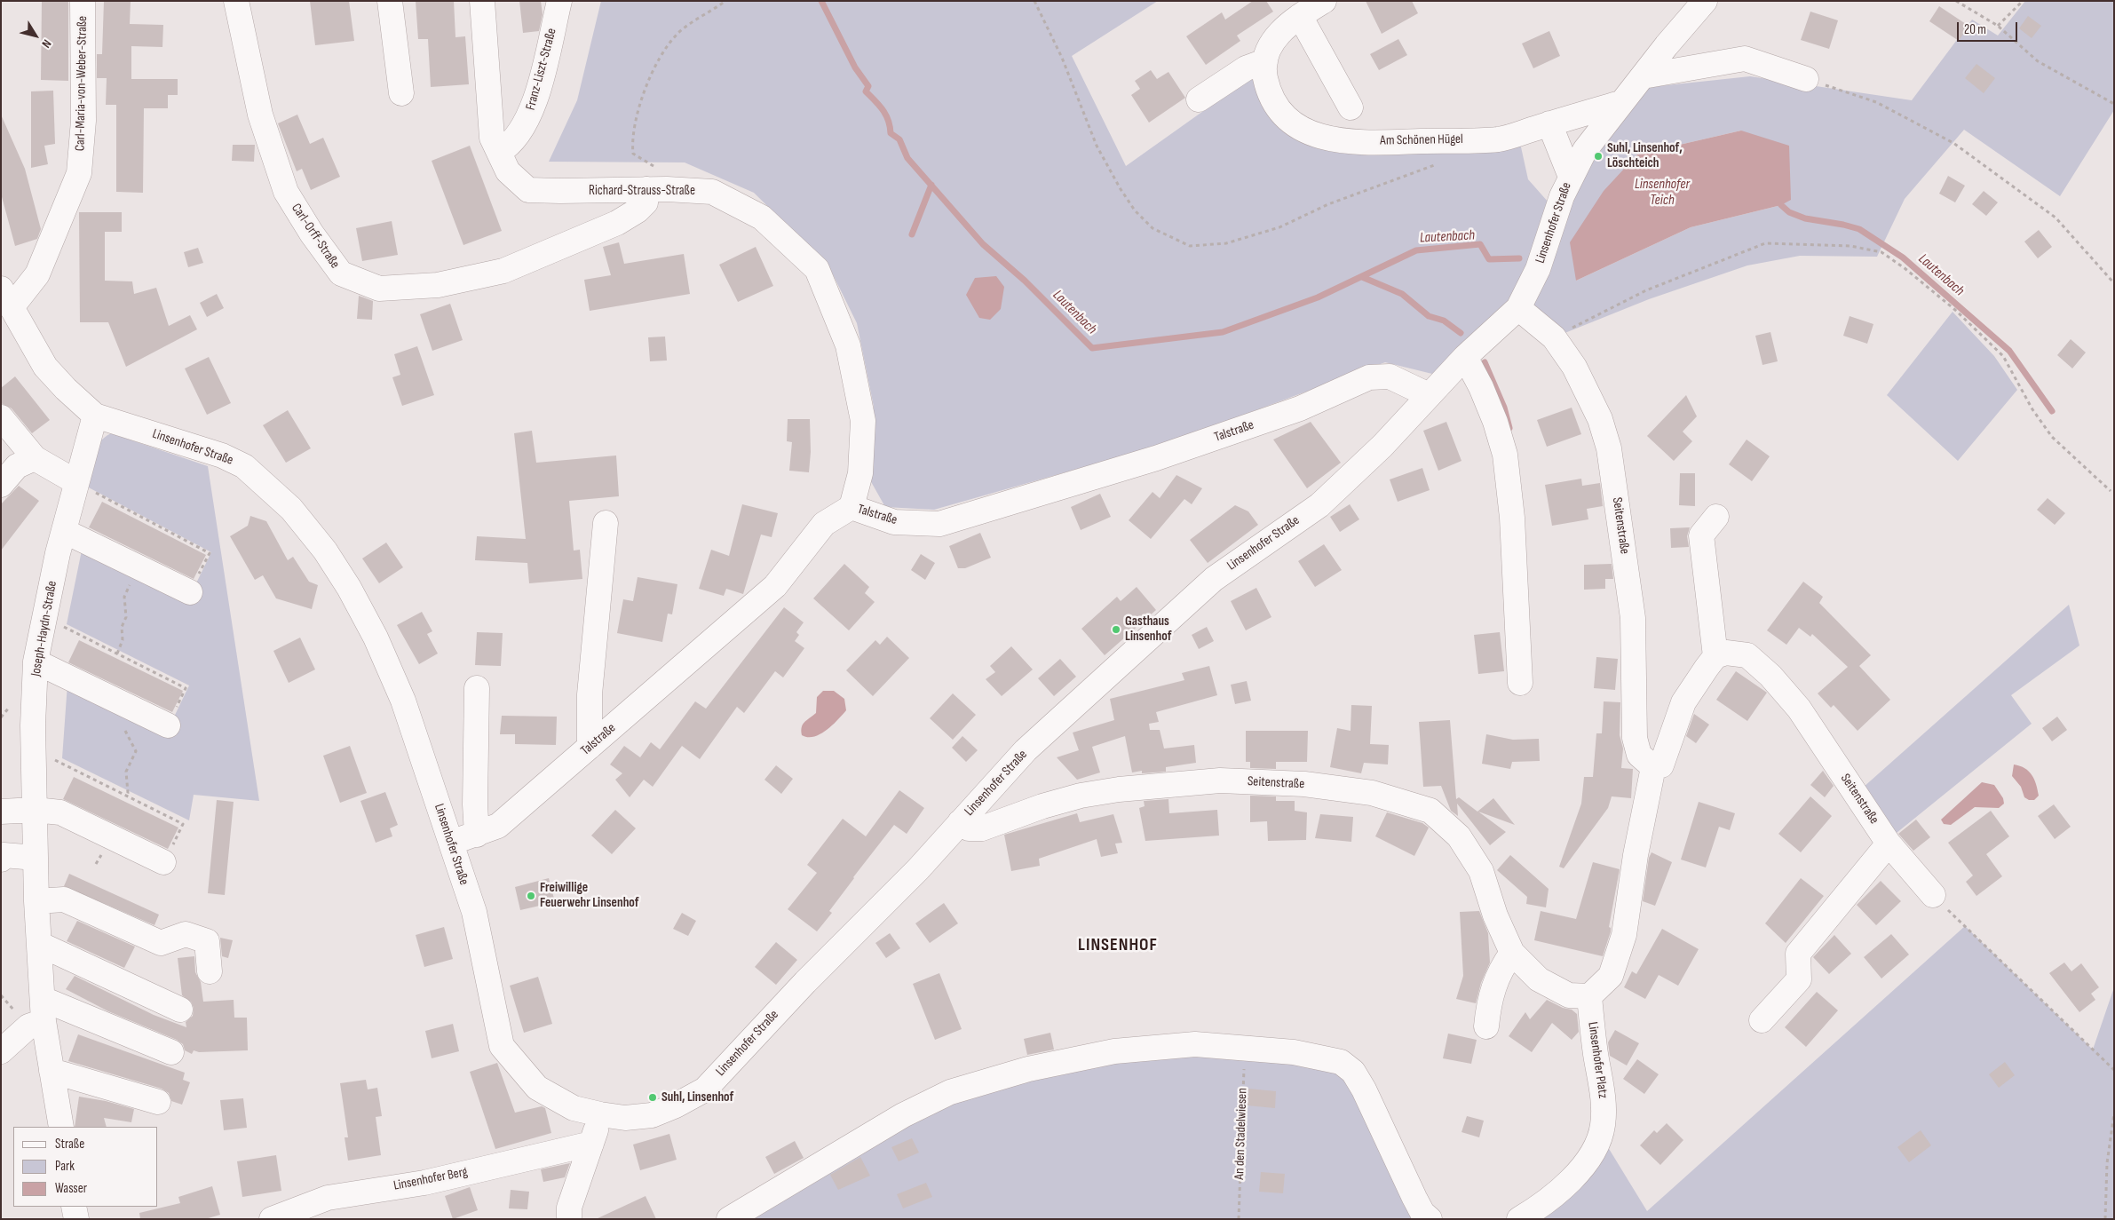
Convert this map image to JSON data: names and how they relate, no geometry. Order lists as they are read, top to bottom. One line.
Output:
{"streets":{"street":["Franz-Liszt-Straße","Carl-Maria-von-Weber-Straße","Am Schönen Hügel","Richard-Strauss-Straße","Linsenhofer Straße","Carl-Orff-Straße","Talstraße","Seitenstraße","Joseph-Haydn-Straße","Linsenhofer Platz","Linsenhofer Berg"],"path":["An den Stadelwiesen"]},"crossings":[["Franz-Liszt-Straße","Richard-Strauss-Straße"],["Carl-Maria-von-Weber-Straße","Linsenhofer Straße"],["Am Schönen Hügel","Linsenhofer Straße"],["Richard-Strauss-Straße","Carl-Orff-Straße"],["Richard-Strauss-Straße","Talstraße"],["Linsenhofer Straße","Talstraße"],["Linsenhofer Straße","Seitenstraße"],["Linsenhofer Straße","Joseph-Haydn-Straße"]],"districts":["LINSENHOF"],"water":["Linsenhofer Teich","Lautenbach"],"places":["Suhl, Linsenhof, Löschteich","Gasthaus Linsenhof","Freiwillige Feuerwehr Linsenhof","Suhl, Linsenhof"],"legend":["Straße","Park","Wasser"],"scale_bar":"20 m","north":"bottom right"}
